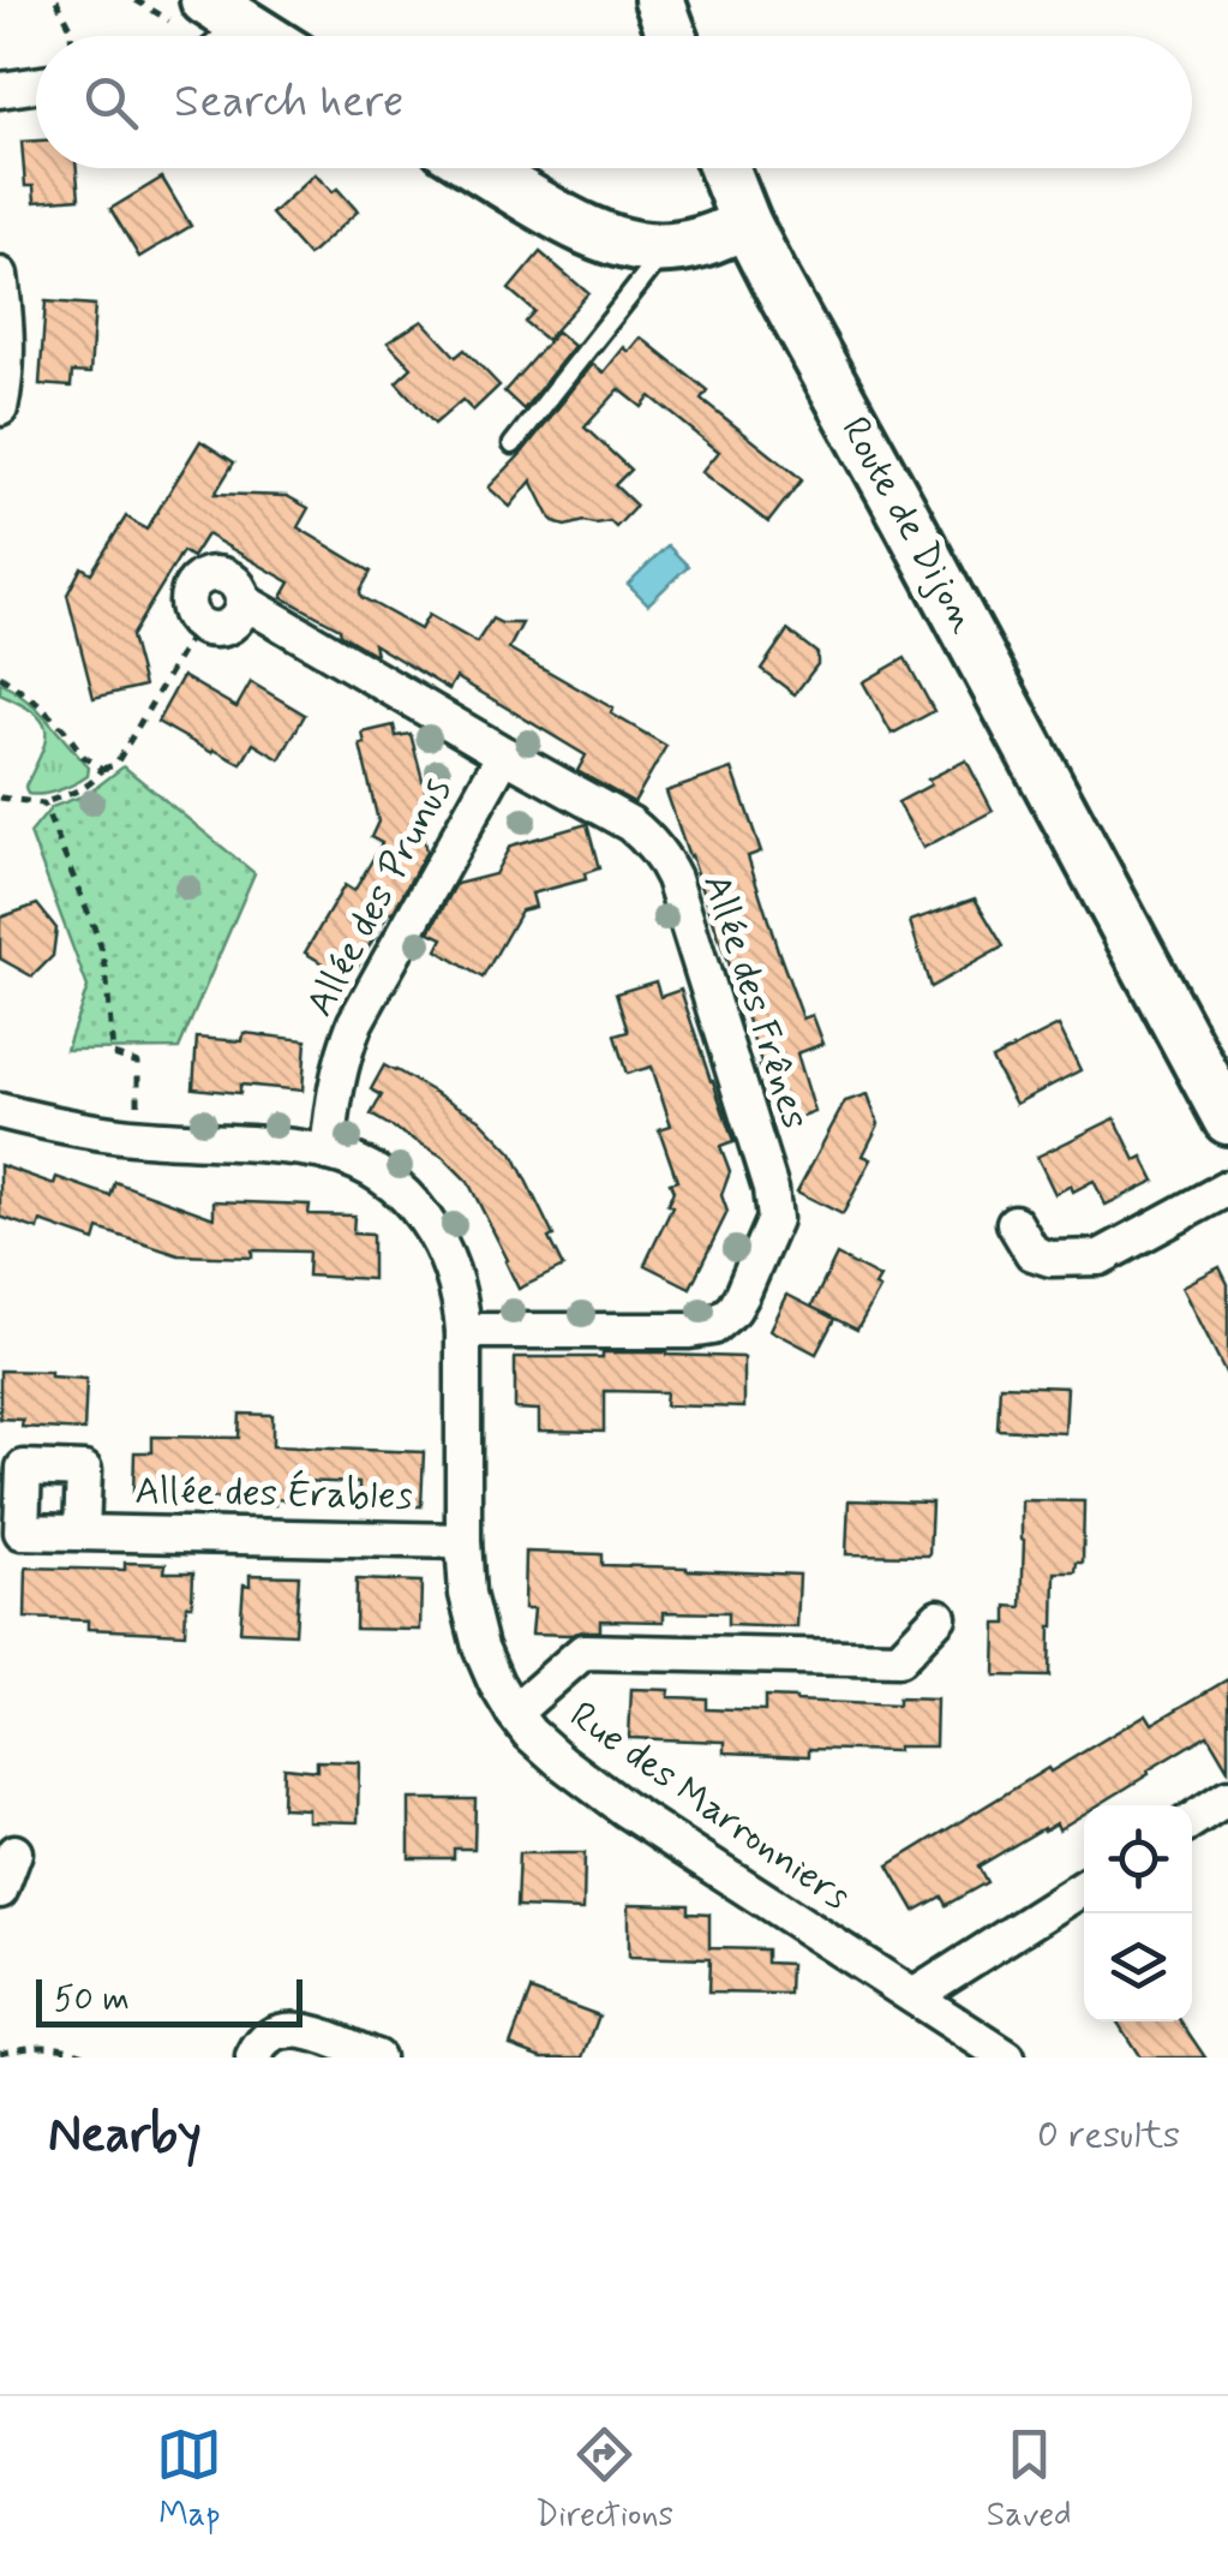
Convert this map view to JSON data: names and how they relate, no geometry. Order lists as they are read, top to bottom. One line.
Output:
{"streets":{"main road":["Route de Dijon"],"street":["Allée des Prunus","Allée des Frênes","Allée des Érables","Rue des Marronniers"]},"crossings":[["Allée des Prunus","Allée des Frênes"],["Allée des Prunus","Rue des Marronniers"],["Allée des Frênes","Rue des Marronniers"],["Allée des Érables","Rue des Marronniers"]],"scale_bar":"50 m","page":{"search":"Search here","scale":"50 m","heading":["Nearby","0 results"],"nav":["Map","Directions","Saved"]}}
